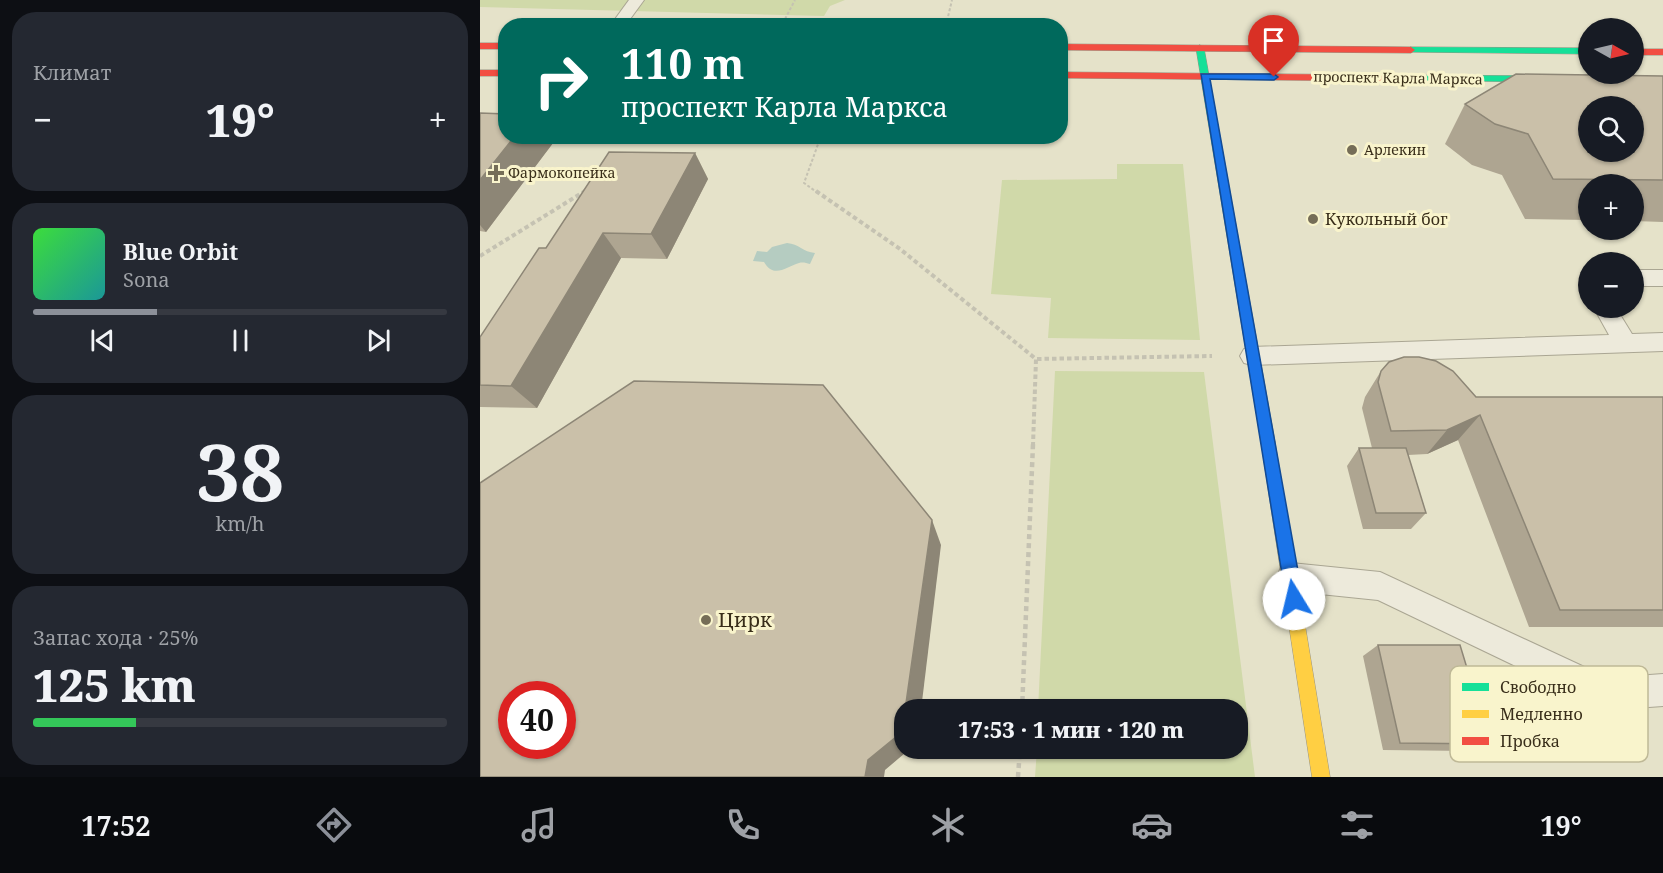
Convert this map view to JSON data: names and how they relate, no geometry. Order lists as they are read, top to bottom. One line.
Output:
{"streets":{"main road":["проспект Карла Маркса"]},"places":{"other":["Арлекин","Кукольный бог","Цирк"],"health":["Фармокопейка"]},"legend":["Свободно","Медленно","Пробка"],"north":"right","page":{"tile":["Климат",["38","km/h"],["Запас хода · 25%","125 km"]],"map_buttons":["+","−"],"turn":["110 m","проспект Карла Маркса"],"heat":["−","19°","+"],"song":["Blue Orbit","Sona"],"limit":"40","trip":"17:53 · 1 мин · 120 m","tabs":["17:52","19°"]}}
